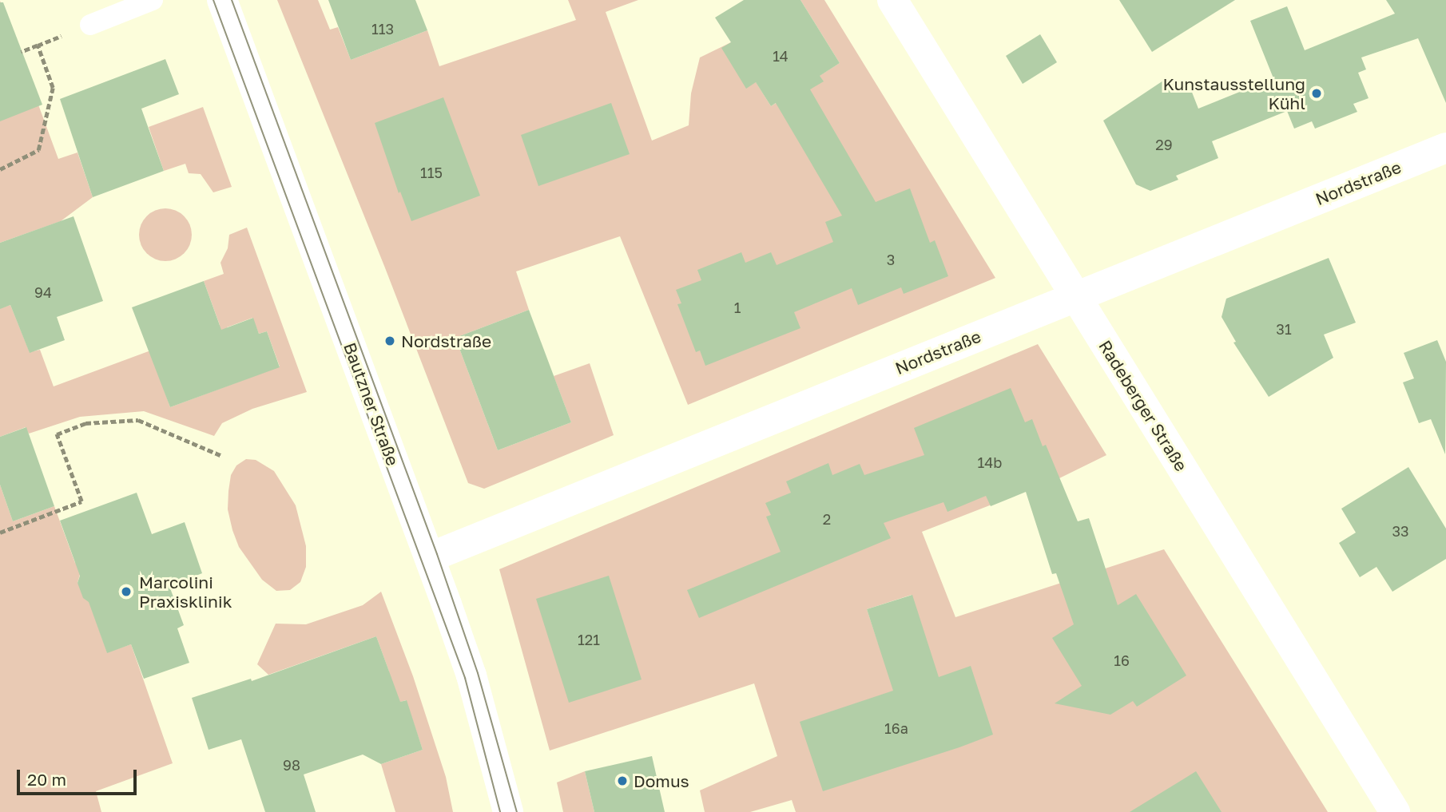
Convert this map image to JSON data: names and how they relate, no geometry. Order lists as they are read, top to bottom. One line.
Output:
{"streets":{"street":["Nordstraße","Bautzner Straße","Radeberger Straße"]},"crossings":[["Nordstraße","Bautzner Straße"],["Nordstraße","Radeberger Straße"]],"places":["Kunstausstellung Kühl","Nordstraße","Marcolini Praxisklinik","Domus"],"house_numbers":["113","14","29","115","3","94","1","31","14b","2","33","121","16","16a","98"],"scale_bar":"20 m"}
